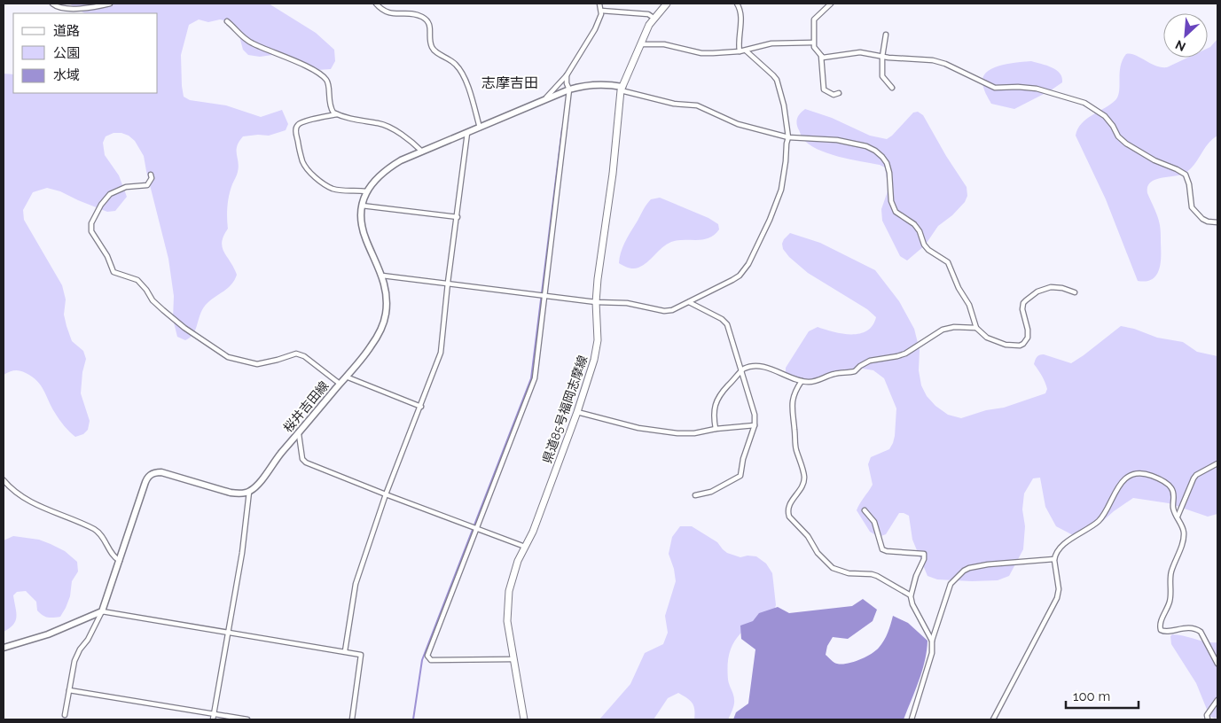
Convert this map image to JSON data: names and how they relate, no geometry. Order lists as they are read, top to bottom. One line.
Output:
{"streets":{"main road":["桜井吉田線","県道85号福岡志摩線"]},"crossings":[["桜井吉田線","県道85号福岡志摩線"]],"districts":["志摩吉田"],"legend":["道路","公園","水域"],"scale_bar":"100 m","north":"bottom left"}
